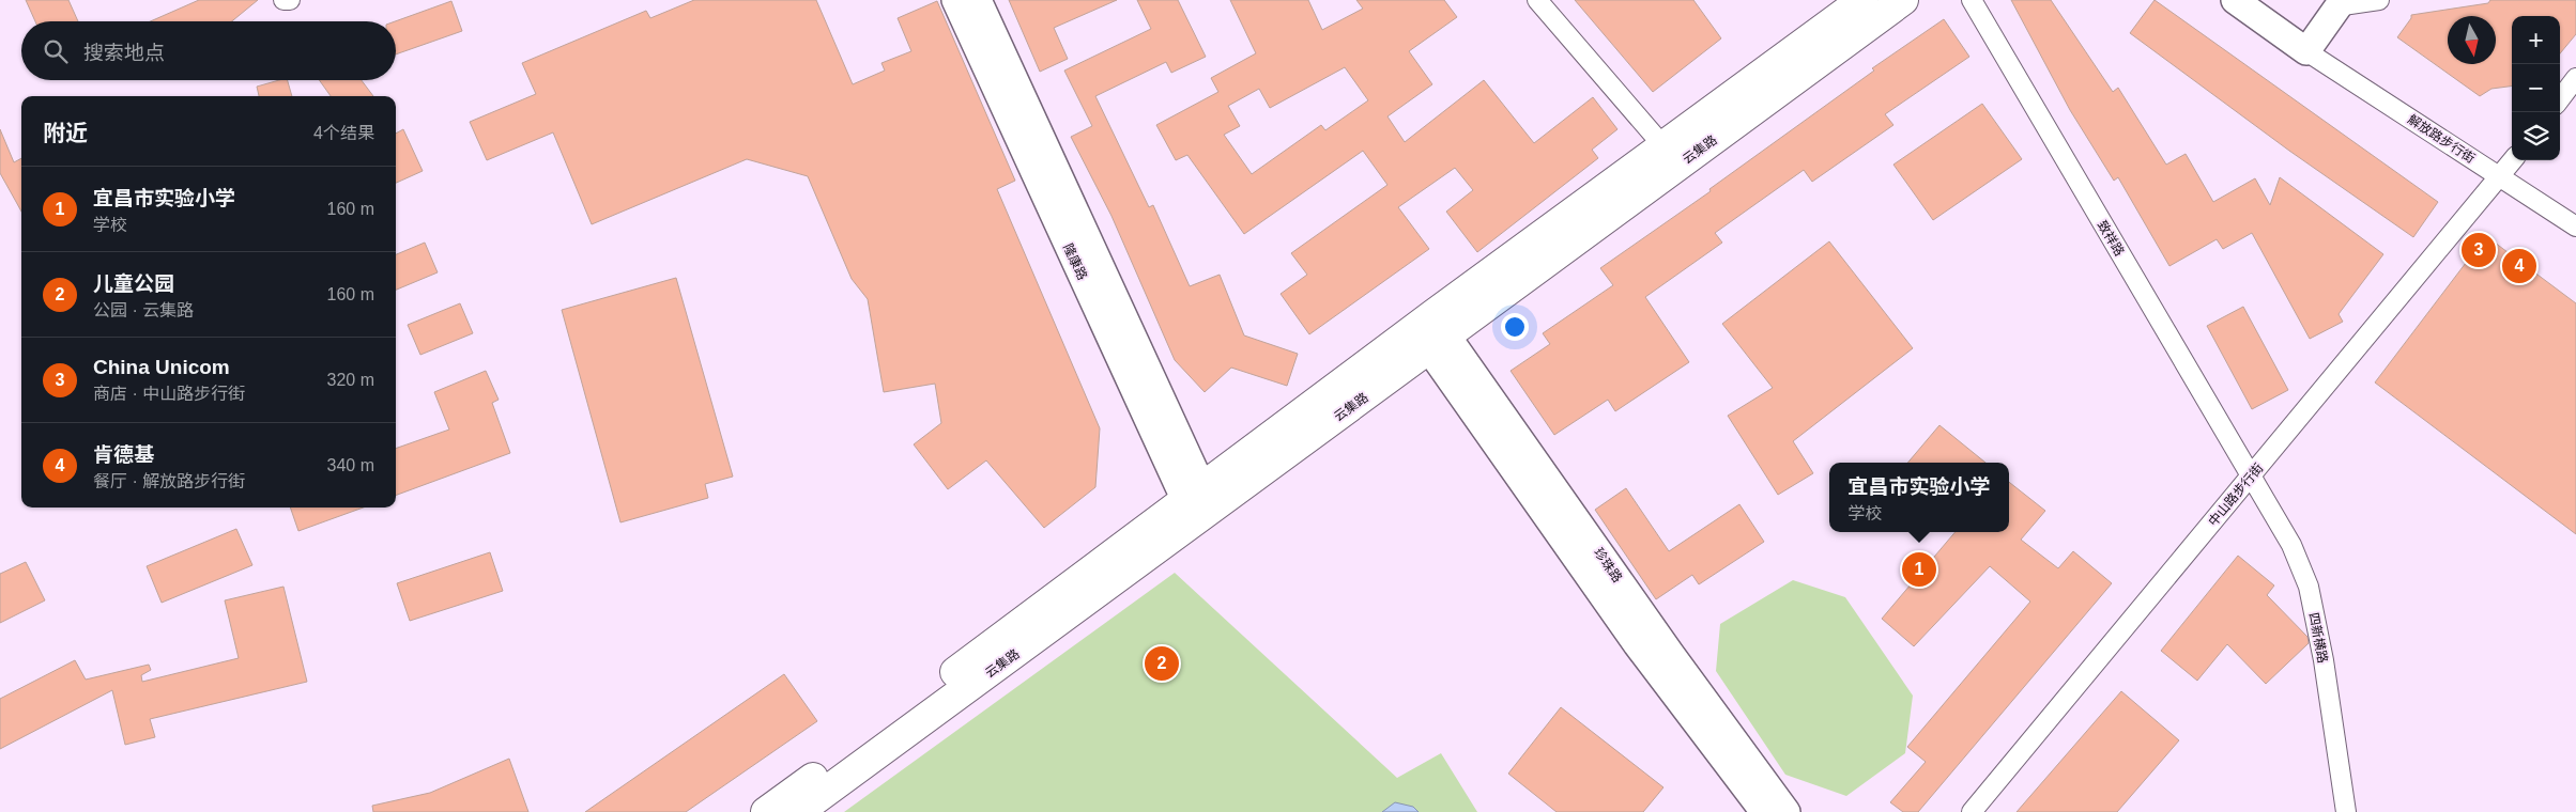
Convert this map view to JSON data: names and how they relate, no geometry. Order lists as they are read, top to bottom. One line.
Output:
{"streets":{"main road":["云集路","隆康路","珍珠路"],"street":["解放路步行街","致祥路","中山路步行街","四新横路"]},"crossings":[["解放路步行街","中山路步行街"],["云集路","隆康路"],["云集路","珍珠路"],["致祥路","中山路步行街"],["致祥路","四新横路"],["中山路步行街","四新横路"]],"north":"bottom","page":{"map_buttons":["+","−"],"search":"搜索地点","heading":["附近","4个结果"],"list":[{"mark":"1","name":"宜昌市实验小学","note":"学校","value":"160 m"},{"mark":"2","name":"儿童公园","note":"公园 · 云集路","value":"160 m"},{"mark":"3","name":"China Unicom","note":"商店 · 中山路步行街","value":"320 m"},{"mark":"4","name":"肯德基","note":"餐厅 · 解放路步行街","value":"340 m"}],"pins":["3","4","1","2"],"popup":["宜昌市实验小学","学校"]}}
